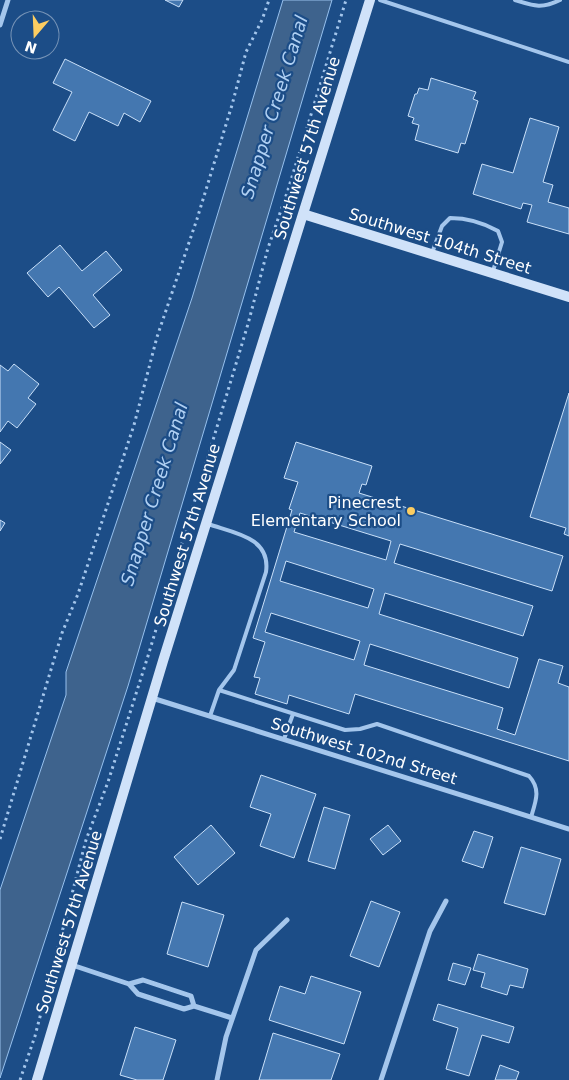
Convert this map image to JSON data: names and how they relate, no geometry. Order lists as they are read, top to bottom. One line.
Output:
{"streets":{"main road":["Southwest 57th Avenue","Southwest 104th Street"],"street":["Southwest 102nd Street"]},"crossings":[["Southwest 57th Avenue","Southwest 104th Street"],["Southwest 57th Avenue","Southwest 102nd Street"]],"water":["Snapper Creek Canal"],"places":["Pinecrest Elementary School"],"north":"bottom"}
